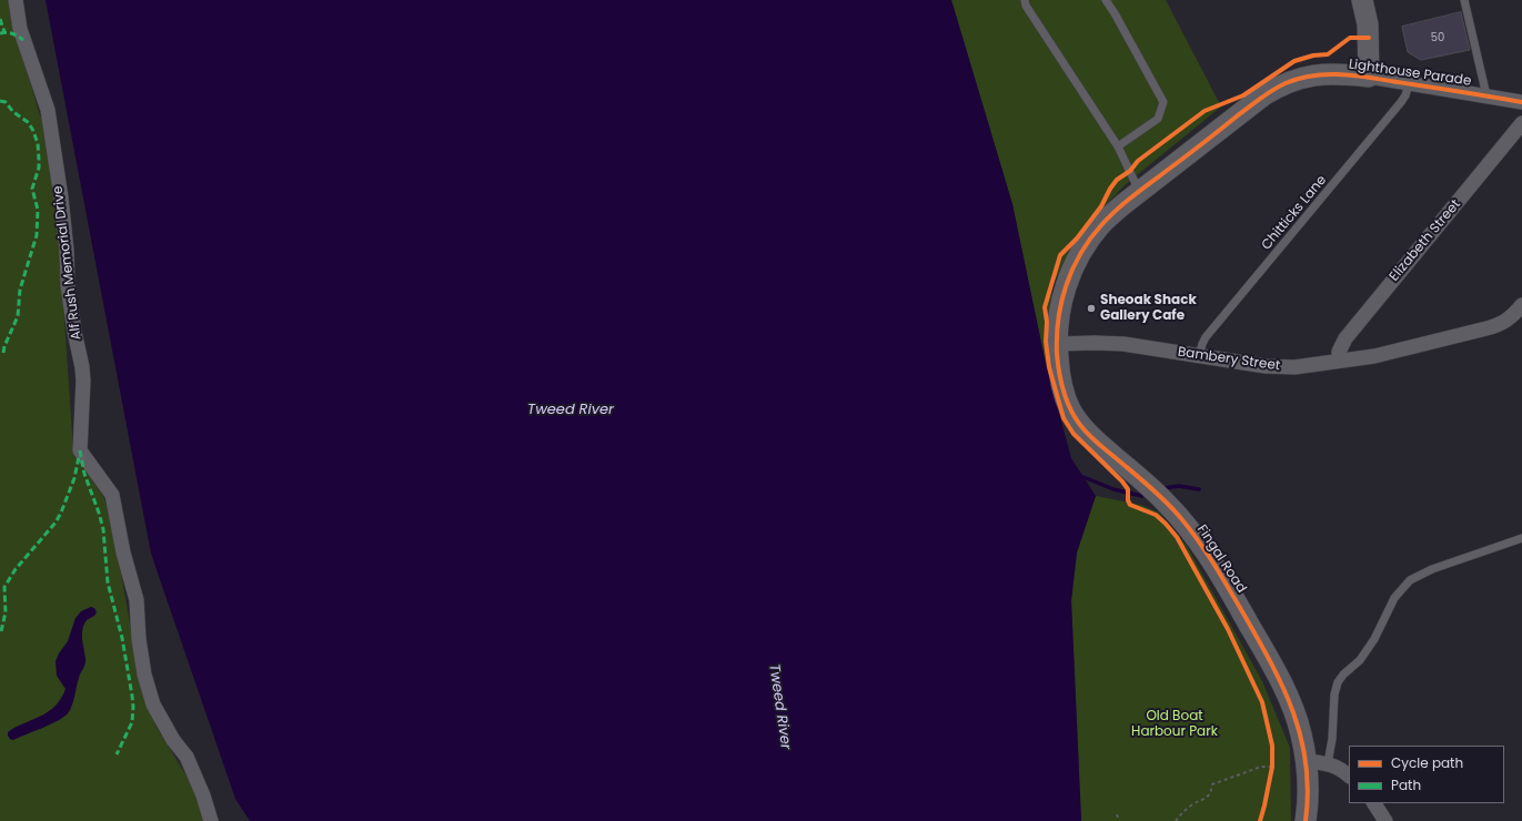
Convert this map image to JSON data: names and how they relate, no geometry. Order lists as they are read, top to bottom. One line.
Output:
{"streets":{"street":["Lighthouse Parade","Elizabeth Street","Alf Rush Memorial Drive","Bambery Street","Fingal Road"],"lane":["Chitticks Lane"]},"crossings":[["Lighthouse Parade","Chitticks Lane"],["Lighthouse Parade","Bambery Street"],["Lighthouse Parade","Fingal Road"],["Chitticks Lane","Bambery Street"],["Elizabeth Street","Bambery Street"],["Bambery Street","Fingal Road"]],"water":["Tweed River"],"parks":["Old Boat Harbour Park"],"places":["Sheoak Shack Gallery Cafe"],"house_numbers":["50"],"legend":["Cycle path","Path"]}
